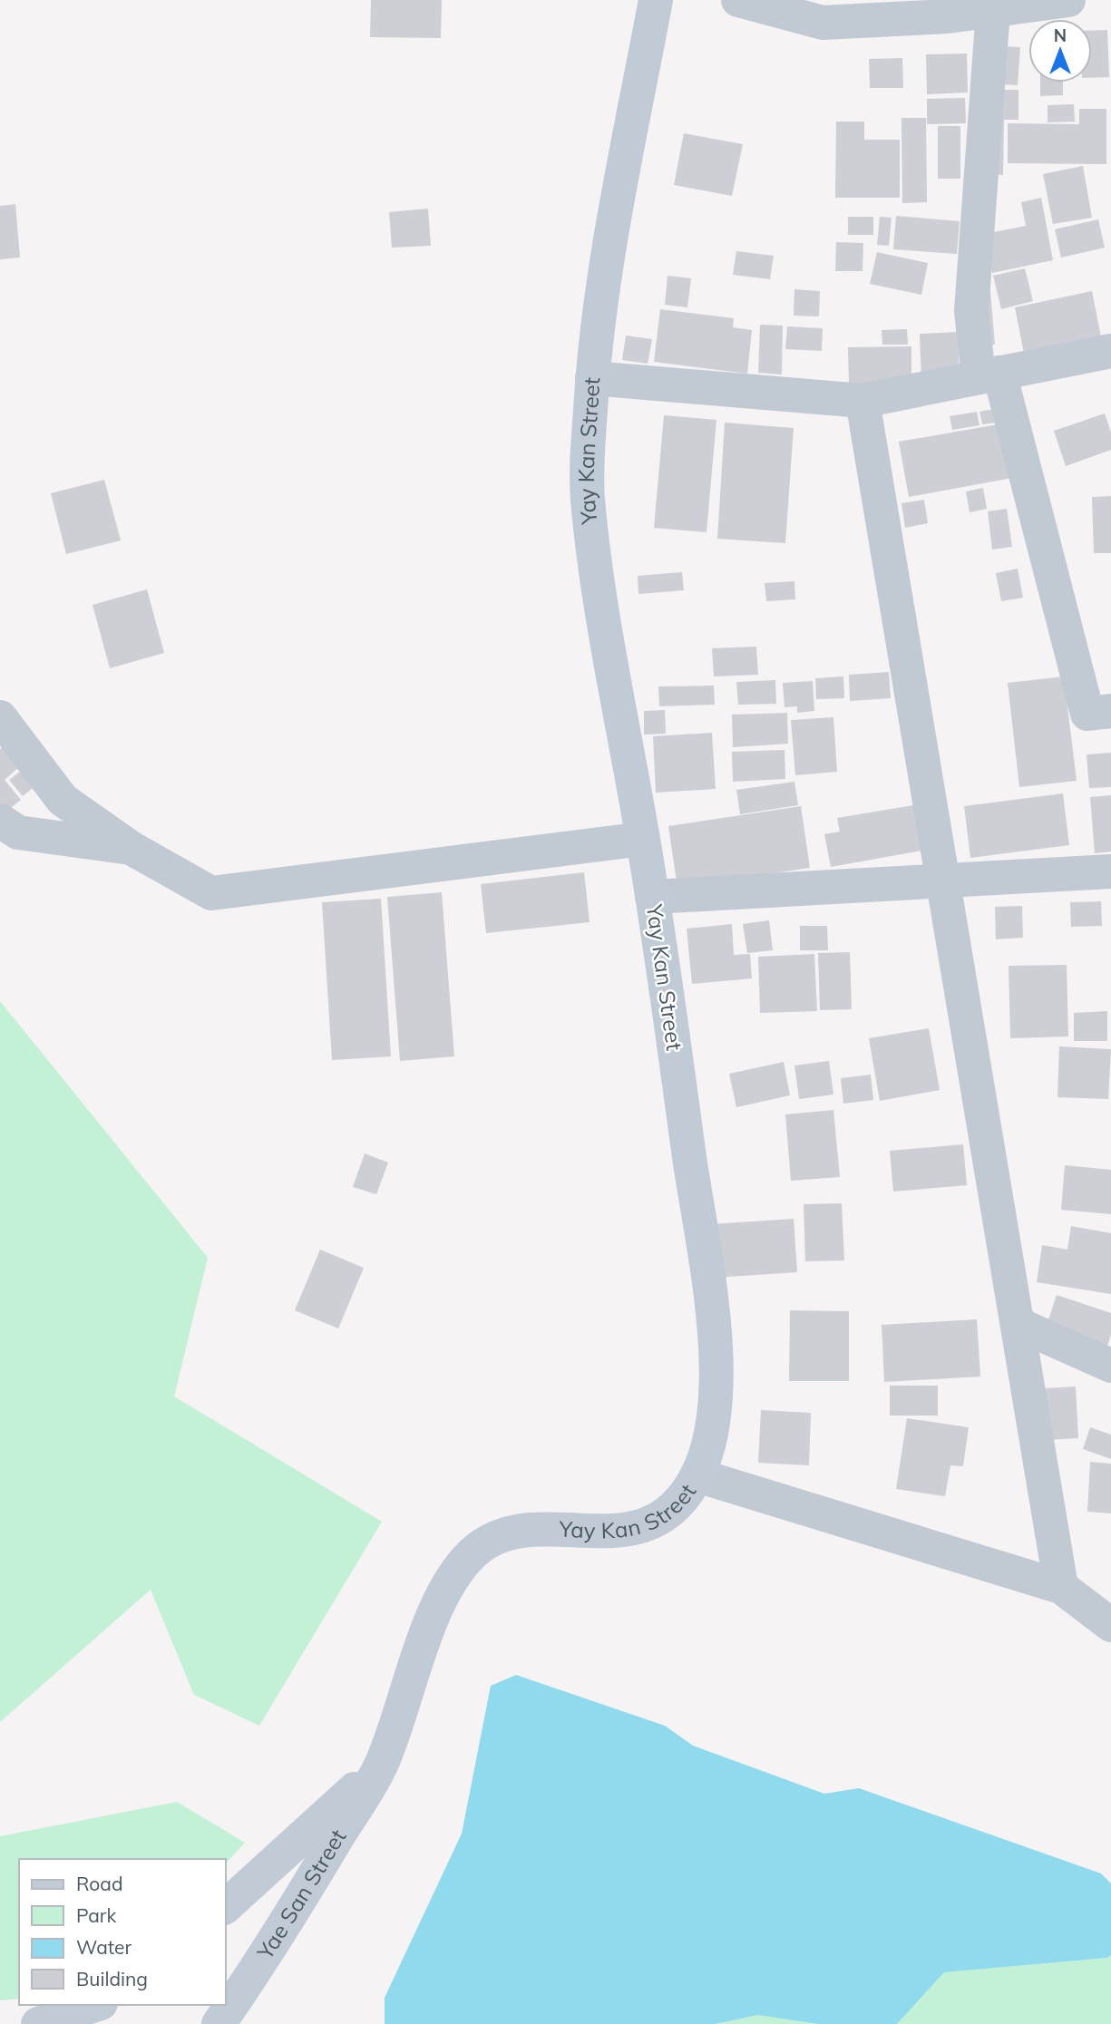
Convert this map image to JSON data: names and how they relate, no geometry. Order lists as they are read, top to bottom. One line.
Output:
{"streets":{"main road":["Yay Kan Street","Yae San Street"]},"crossings":[["Yay Kan Street","Yae San Street"]],"legend":["Road","Park","Water","Building"],"north":"top"}
